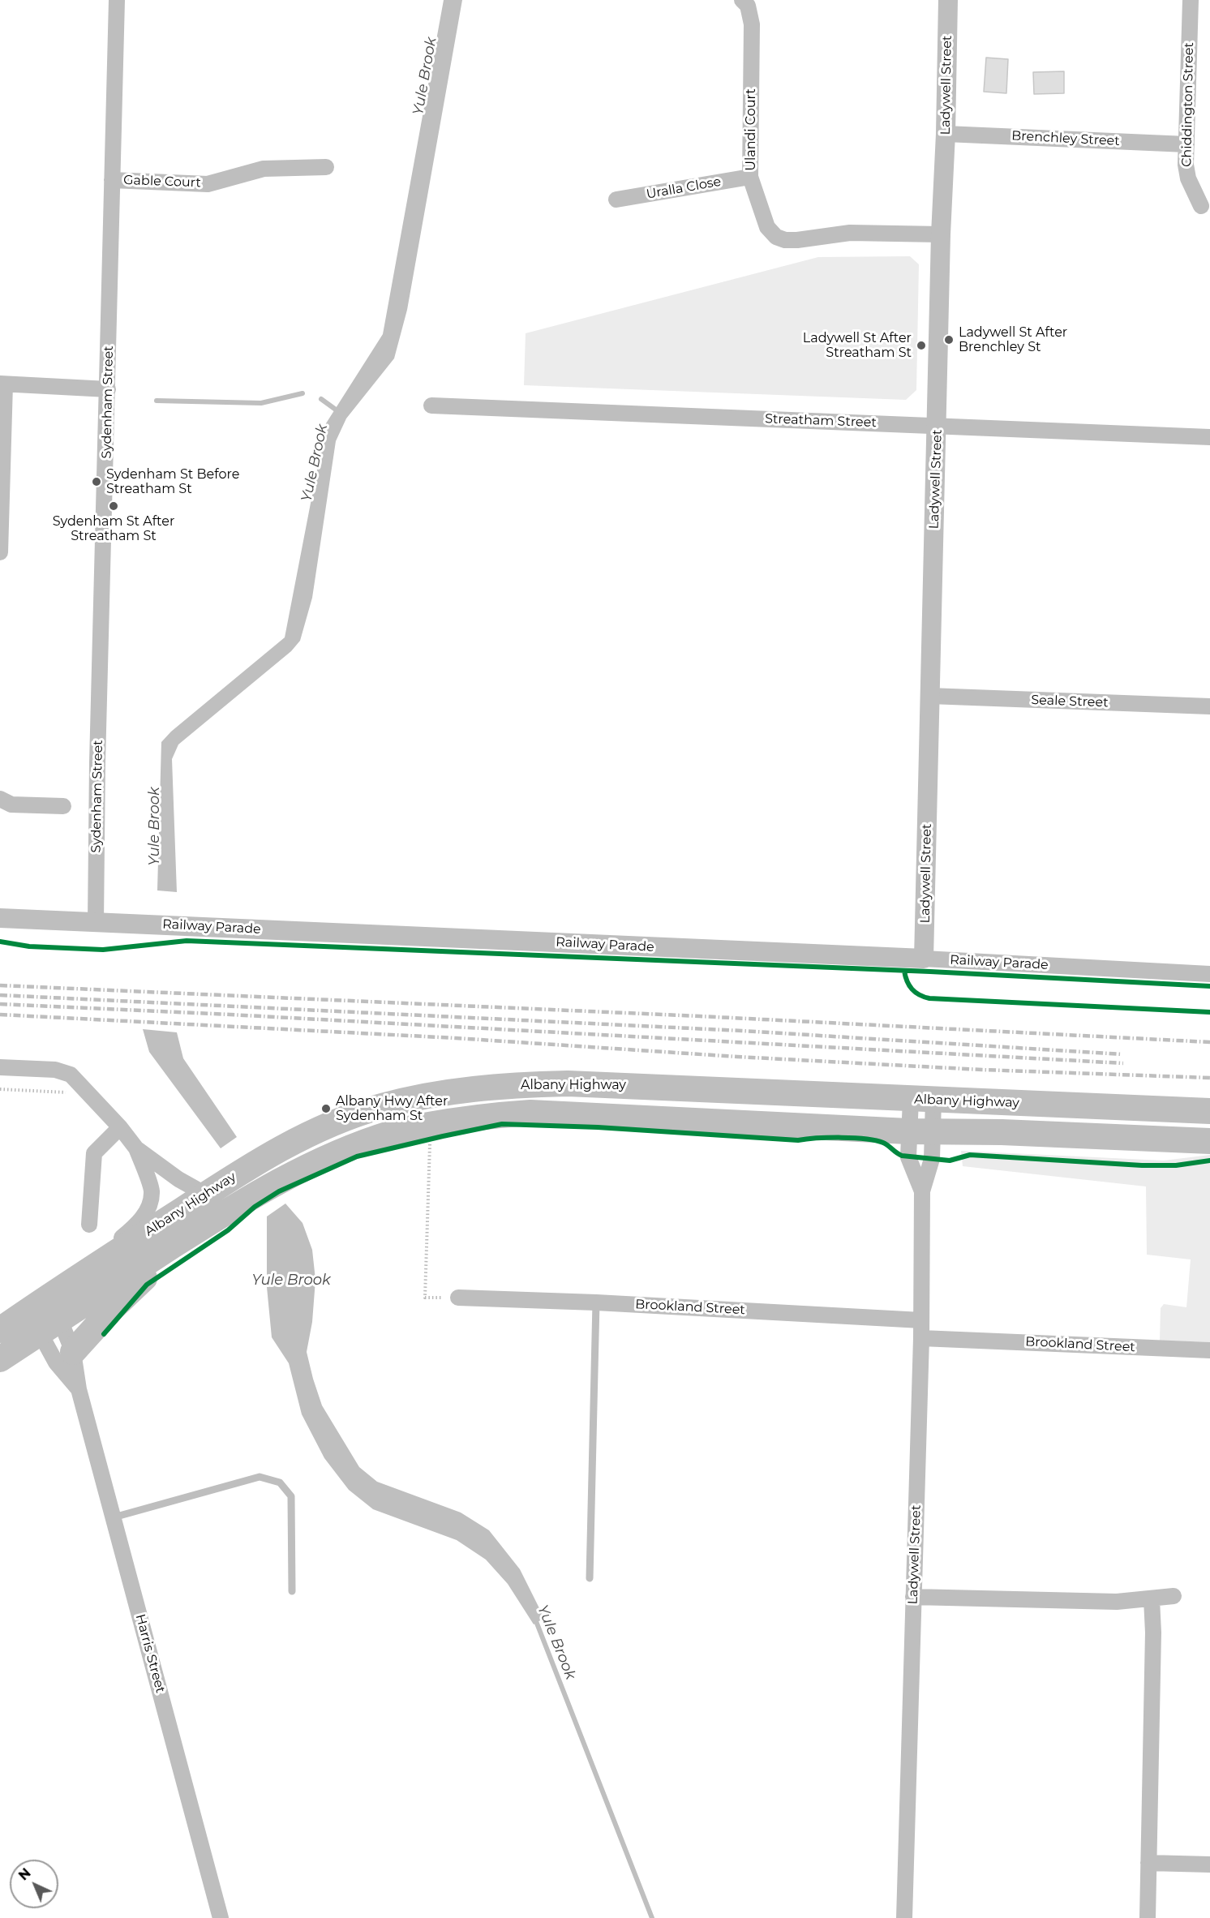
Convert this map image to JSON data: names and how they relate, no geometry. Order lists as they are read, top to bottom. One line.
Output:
{"streets":{"highway":["Albany Highway"],"street":["Ladywell Street","Chiddington Street","Ulandi Court","Brenchley Street","Gable Court","Uralla Close","Sydenham Street","Streatham Street","Seale Street","Railway Parade","Brookland Street","Harris Street"]},"crossings":[["Ladywell Street","Ulandi Court"],["Ladywell Street","Brenchley Street"],["Ladywell Street","Streatham Street"],["Ladywell Street","Seale Street"],["Ladywell Street","Railway Parade"],["Ladywell Street","Albany Highway"],["Ladywell Street","Brookland Street"],["Chiddington Street","Brenchley Street"],["Ulandi Court","Uralla Close"],["Gable Court","Sydenham Street"],["Sydenham Street","Railway Parade"],["Albany Highway","Harris Street"]],"water":["Yule Brook"],"places":["Ladywell St After Brenchley St","Ladywell St After Streatham St","Sydenham St Before Streatham St","Sydenham St After Streatham St","Albany Hwy After Sydenham St"],"north":"top left"}
